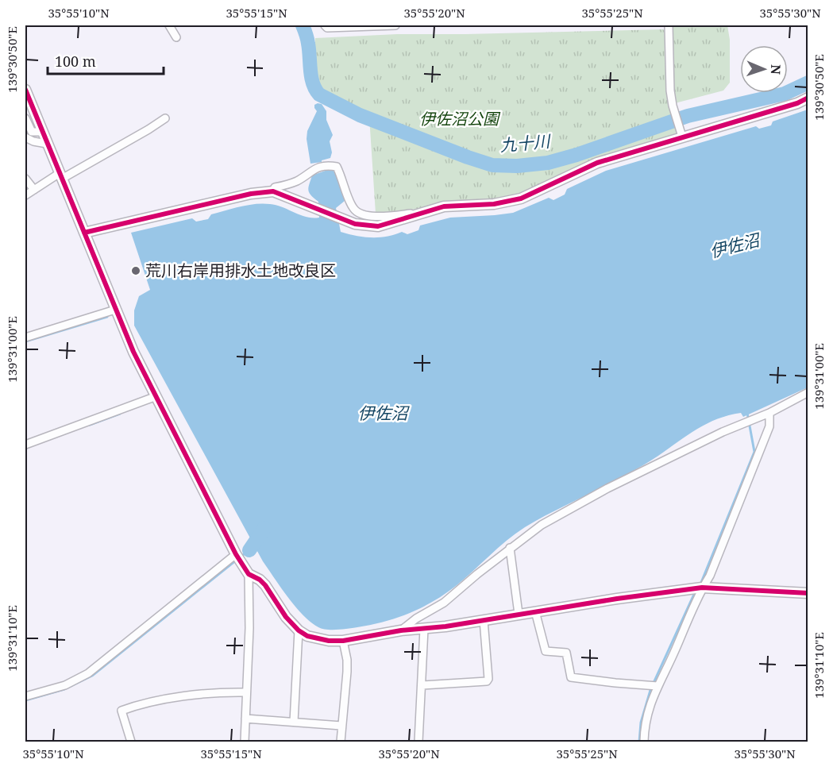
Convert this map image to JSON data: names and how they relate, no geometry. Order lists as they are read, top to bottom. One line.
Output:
{"water":["九十川","伊佐沼"],"parks":["伊佐沼公園"],"places":["荒川右岸用排水土地改良区"],"scale_bar":"100 m","north":"right","coordinates":["35°55'10\"N","35°55'15\"N","35°55'20\"N","35°55'25\"N","35°55'30\"N","139°30'50\"E","139°31'00\"E","139°31'10\"E"]}
